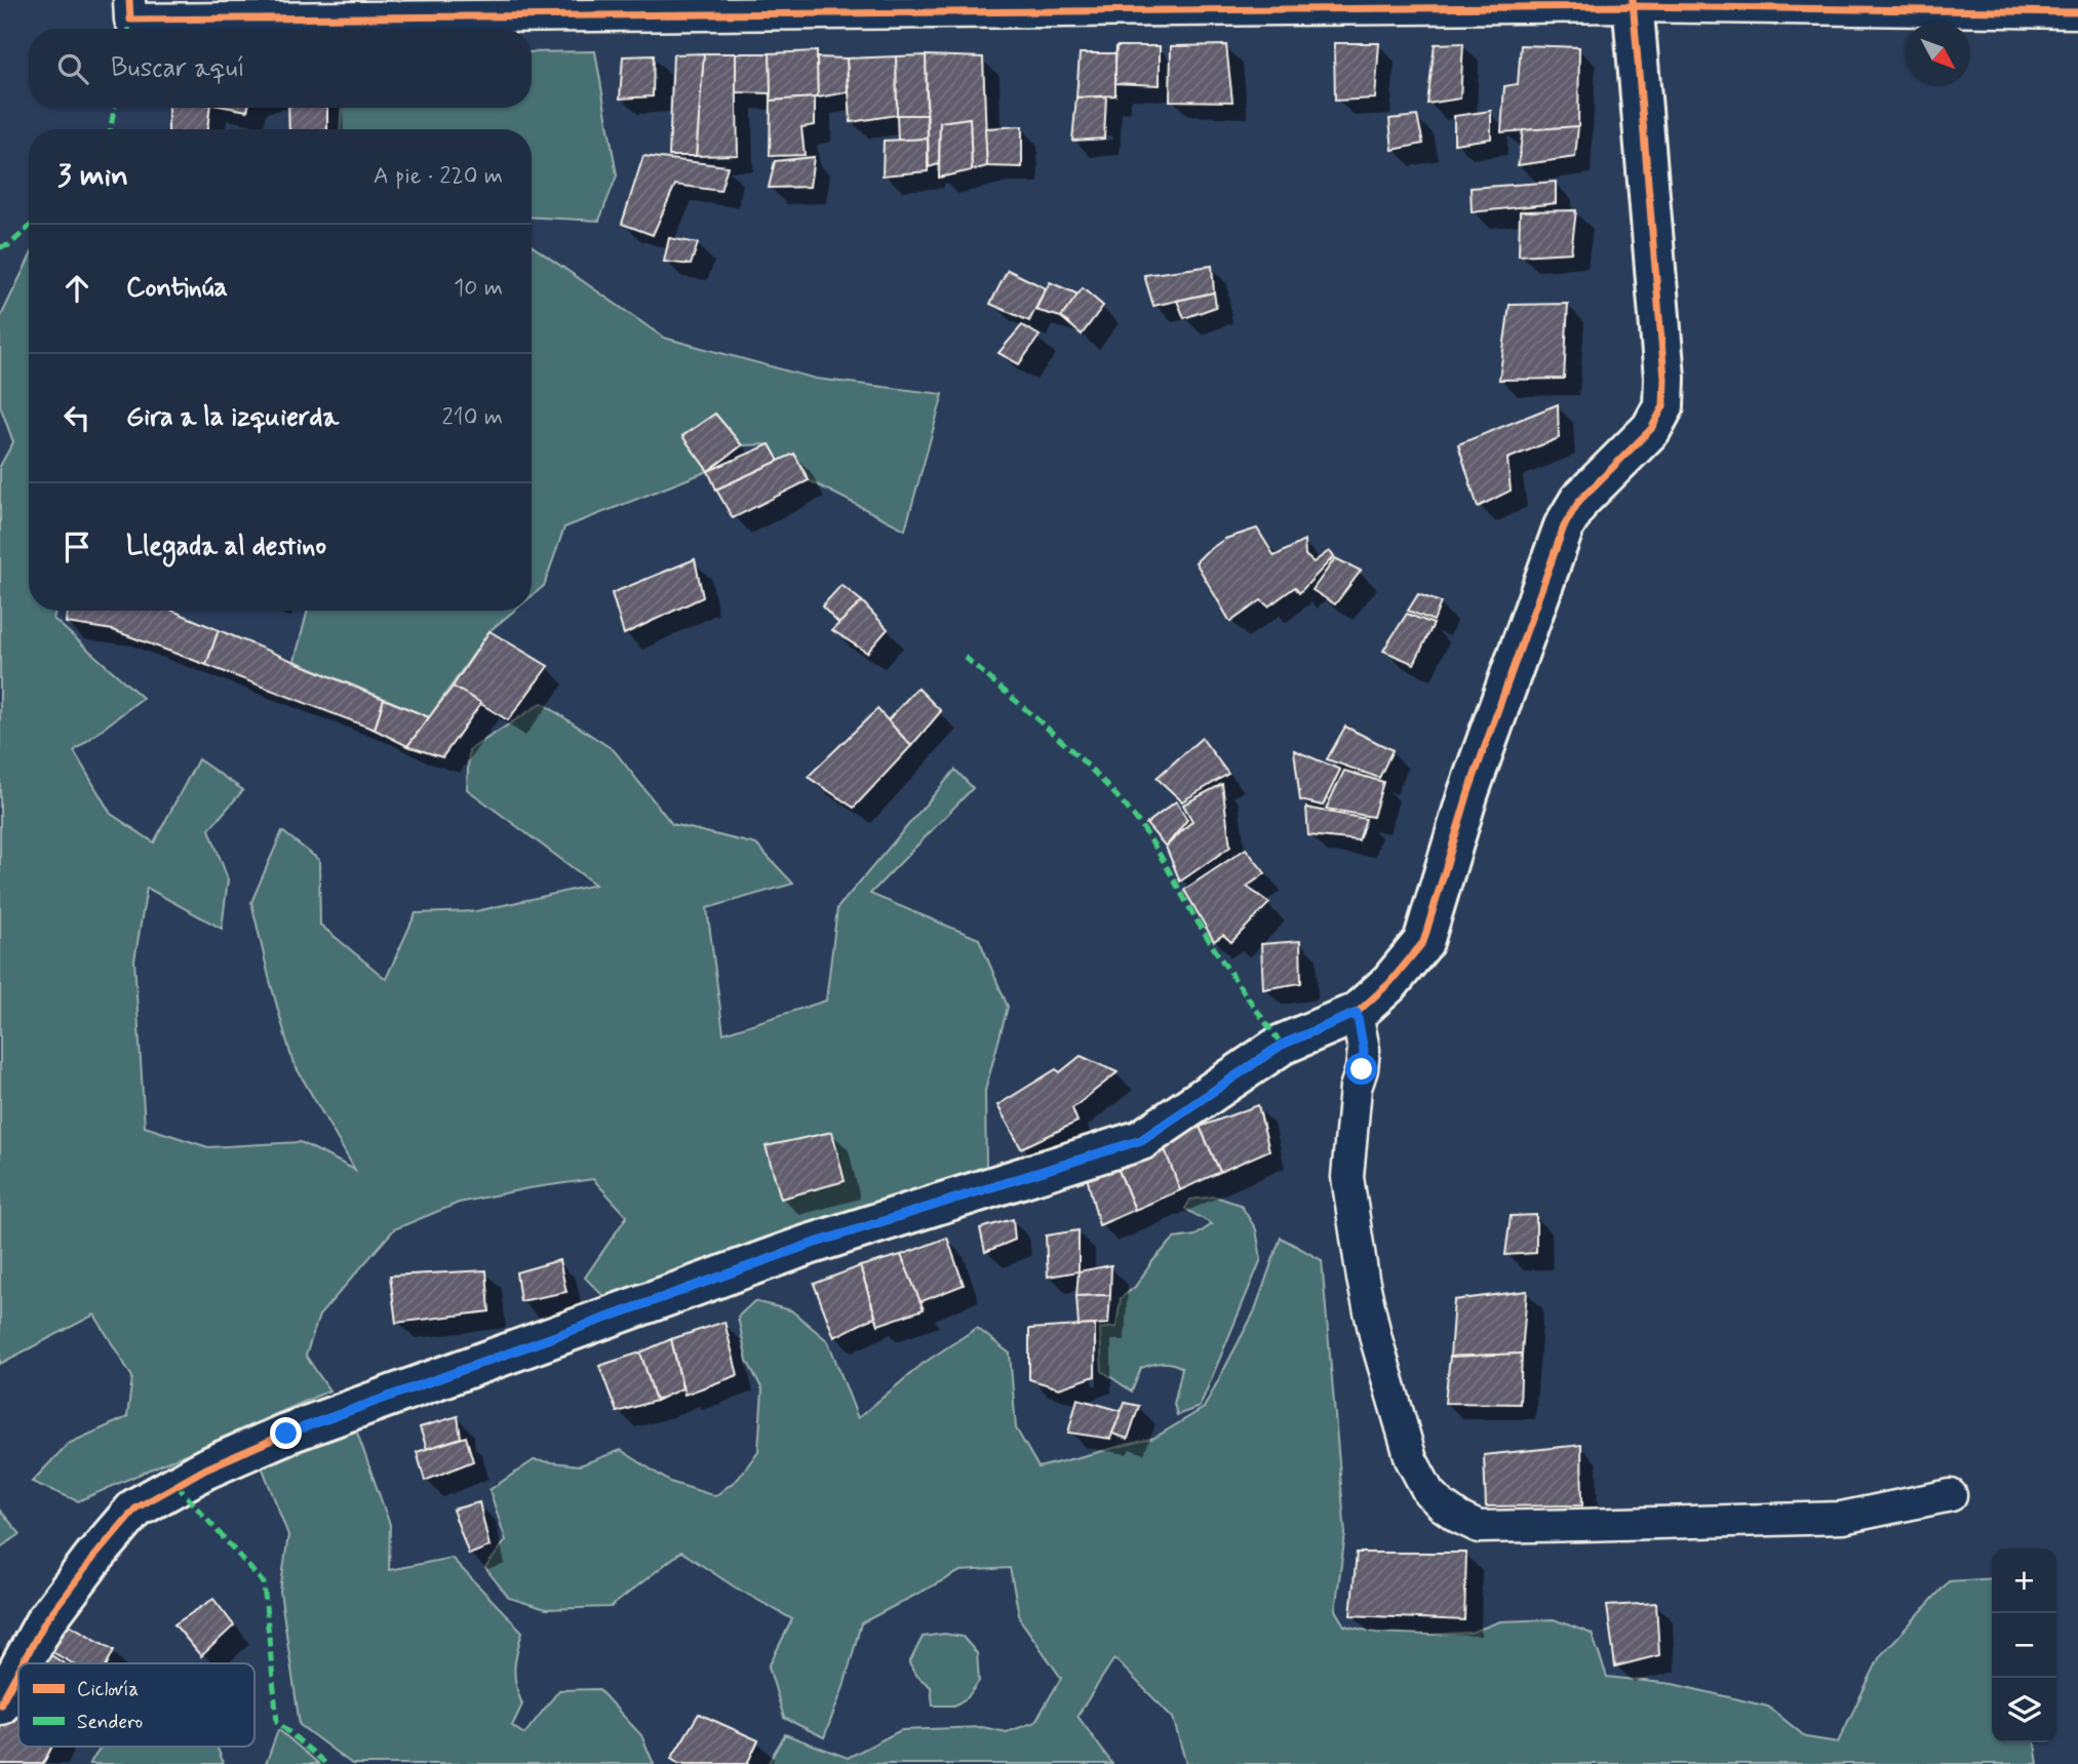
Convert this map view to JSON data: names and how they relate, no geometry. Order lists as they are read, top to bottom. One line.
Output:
{"legend":["Ciclovía","Sendero"],"north":"bottom right","page":{"search":"Buscar aquí","heading":["3 min","A pie · 220 m"],"list":[["Continúa","10 m"],["Gira a la izquierda","210 m"],"Llegada al destino"],"map_buttons":["+","−"]}}
